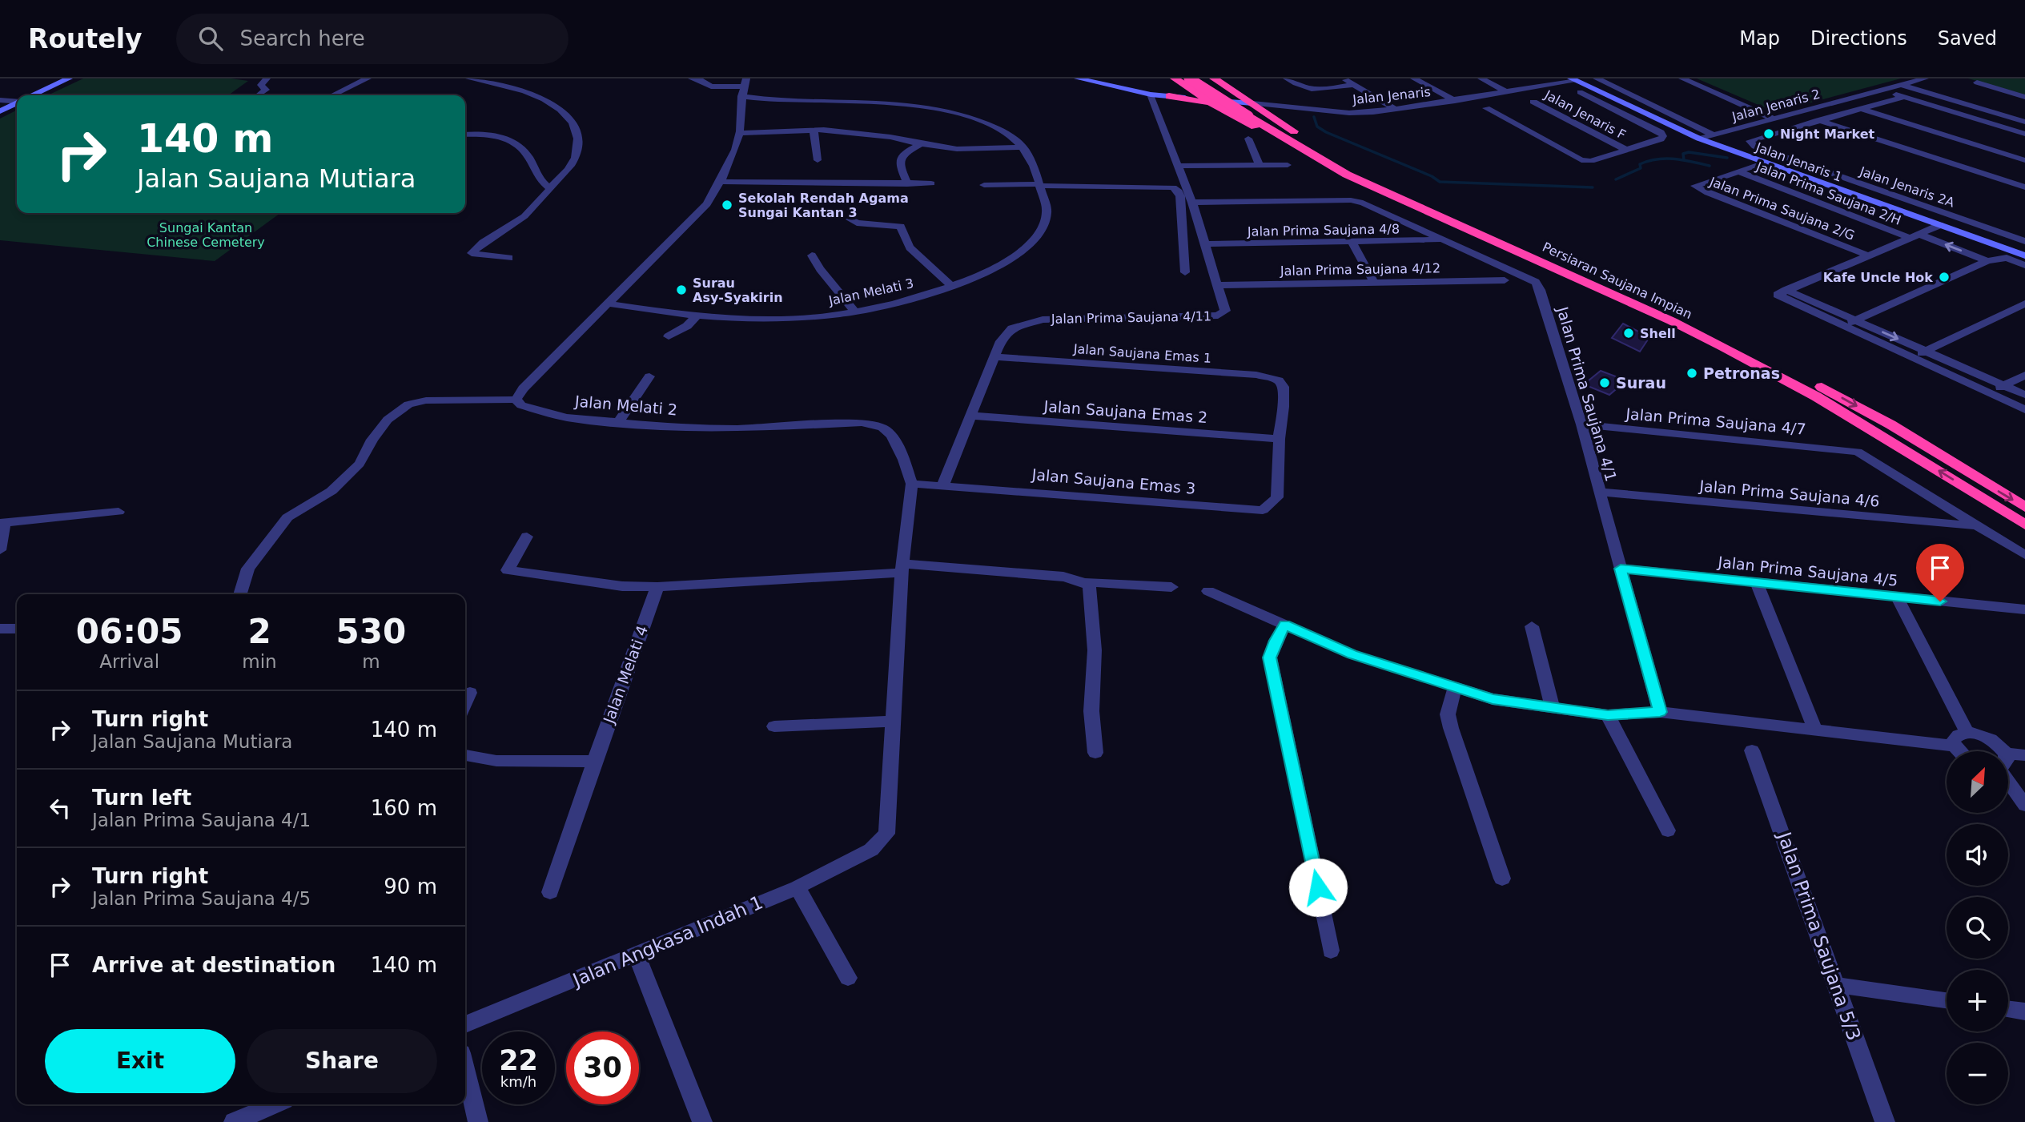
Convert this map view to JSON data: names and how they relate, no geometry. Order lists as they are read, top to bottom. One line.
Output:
{"streets":{"highway":["Persiaran Saujana Impian"],"street":["Jalan Jenaris","Jalan Jenaris 2","Jalan Jenaris F","Jalan Jenaris 1","Jalan Jenaris 2A","Jalan Prima Saujana 2/H","Jalan Prima Saujana 2/G","Jalan Prima Saujana 4/8","Jalan Prima Saujana 4/12","Jalan Melati 3","Jalan Prima Saujana 4/11","Jalan Saujana Emas 1","Jalan Prima Saujana 4/1","Jalan Melati 2","Jalan Saujana Emas 2","Jalan Prima Saujana 4/7","Jalan Saujana Emas 3","Jalan Prima Saujana 4/6","Jalan Prima Saujana 4/5","Jalan Melati 4","Jalan Prima Saujana 5/3","Jalan Angkasa Indah 1"]},"crossings":[["Jalan Jenaris","Jalan Jenaris 1"],["Jalan Jenaris 2","Jalan Jenaris 1"],["Jalan Jenaris 1","Jalan Prima Saujana 2/G"],["Jalan Prima Saujana 2/H","Jalan Prima Saujana 2/G"],["Jalan Prima Saujana 4/8","Jalan Prima Saujana 4/11"],["Jalan Prima Saujana 4/8","Jalan Prima Saujana 4/1"],["Jalan Prima Saujana 4/12","Jalan Prima Saujana 4/11"],["Jalan Prima Saujana 4/11","Jalan Saujana Emas 1"],["Jalan Prima Saujana 4/11","Jalan Prima Saujana 4/1"],["Jalan Prima Saujana 4/11","Jalan Saujana Emas 2"],["Jalan Prima Saujana 4/11","Jalan Saujana Emas 3"],["Jalan Saujana Emas 1","Jalan Saujana Emas 2"],["Jalan Saujana Emas 1","Jalan Saujana Emas 3"],["Jalan Prima Saujana 4/1","Jalan Prima Saujana 4/7"],["Jalan Prima Saujana 4/1","Jalan Prima Saujana 4/6"],["Jalan Prima Saujana 4/1","Jalan Prima Saujana 4/5"],["Jalan Melati 2","Jalan Angkasa Indah 1"],["Jalan Saujana Emas 2","Jalan Saujana Emas 3"],["Jalan Prima Saujana 4/7","Jalan Prima Saujana 4/6"]],"parks":["Sungai Kantan Chinese Cemetery"],"places":["Night Market","Sekolah Rendah Agama Sungai Kantan 3","Kafe Uncle Hok","Surau Asy-Syakirin","Shell","Petronas","Surau"],"north":"top right","page":{"header":"Routely","search":"Search here","nav":["Map","Directions","Saved"],"turn":["140 m","Jalan Saujana Mutiara"],"eta":["06:05","Arrival","2","min","530","m"],"list":[{"name":"Turn right","note":"Jalan Saujana Mutiara","value":"140 m"},{"name":"Turn left","note":"Jalan Prima Saujana 4/1","value":"160 m"},{"name":"Turn right","note":"Jalan Prima Saujana 4/5","value":"90 m"},{"name":"Arrive at destination","value":"140 m"}],"map_buttons":["+","−"],"buttons":["Exit","Share"],"speed":"22 km/h","limit":"30"}}
